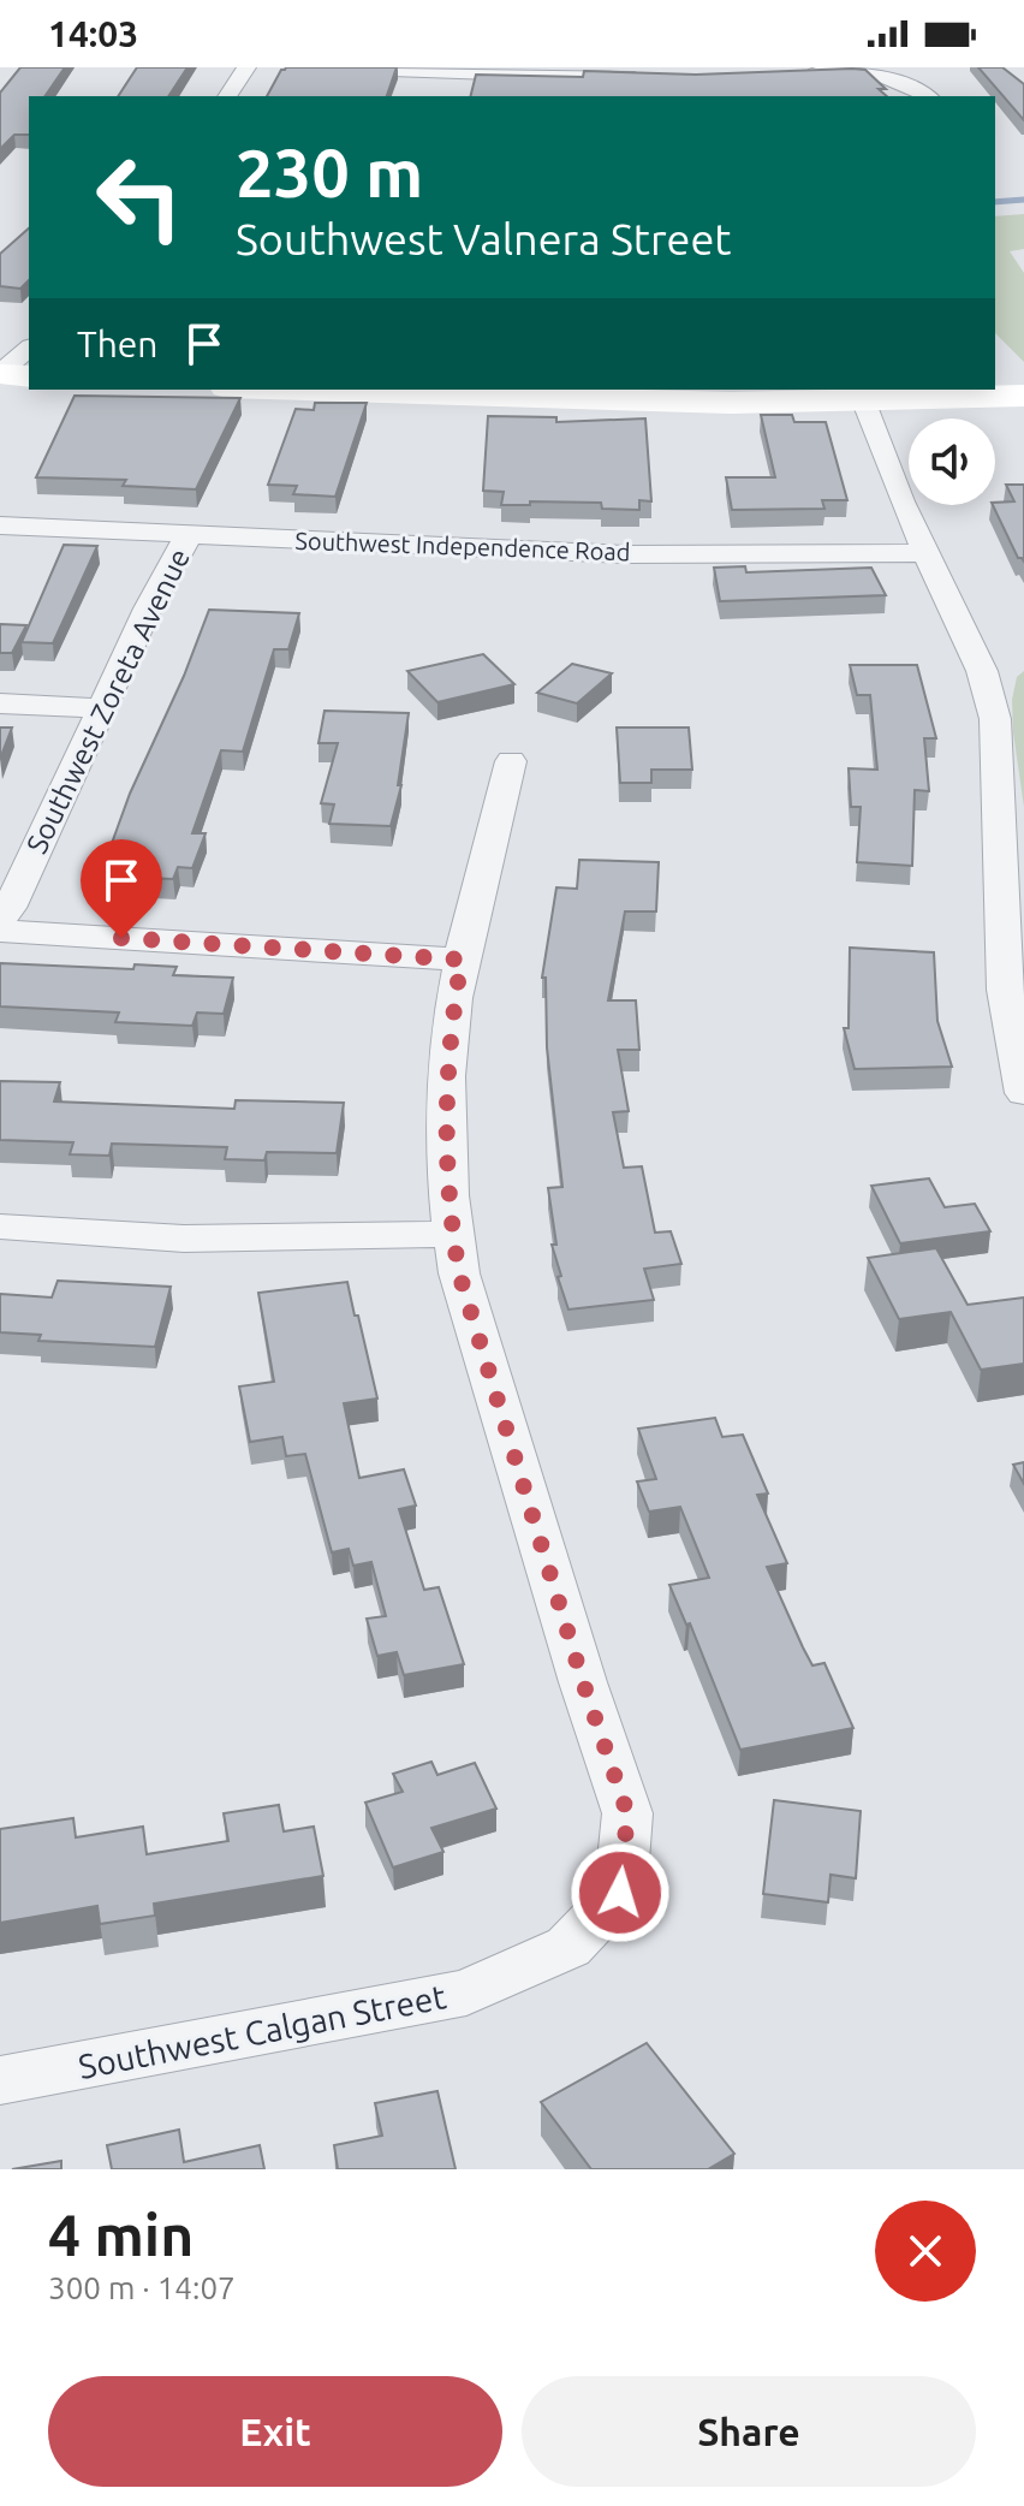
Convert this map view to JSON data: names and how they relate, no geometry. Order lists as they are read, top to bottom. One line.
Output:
{"streets":{"street":["Southwest Independence Road","Southwest Zoreta Avenue","Southwest Calgan Street"]},"crossings":[["Southwest Independence Road","Southwest Zoreta Avenue"]],"page":{"status":"14:03","turn":["230 m","Southwest Valnera Street"],"then":"Then","heading":["4 min","300 m · 14:07"],"buttons":["Exit","Share"]}}
